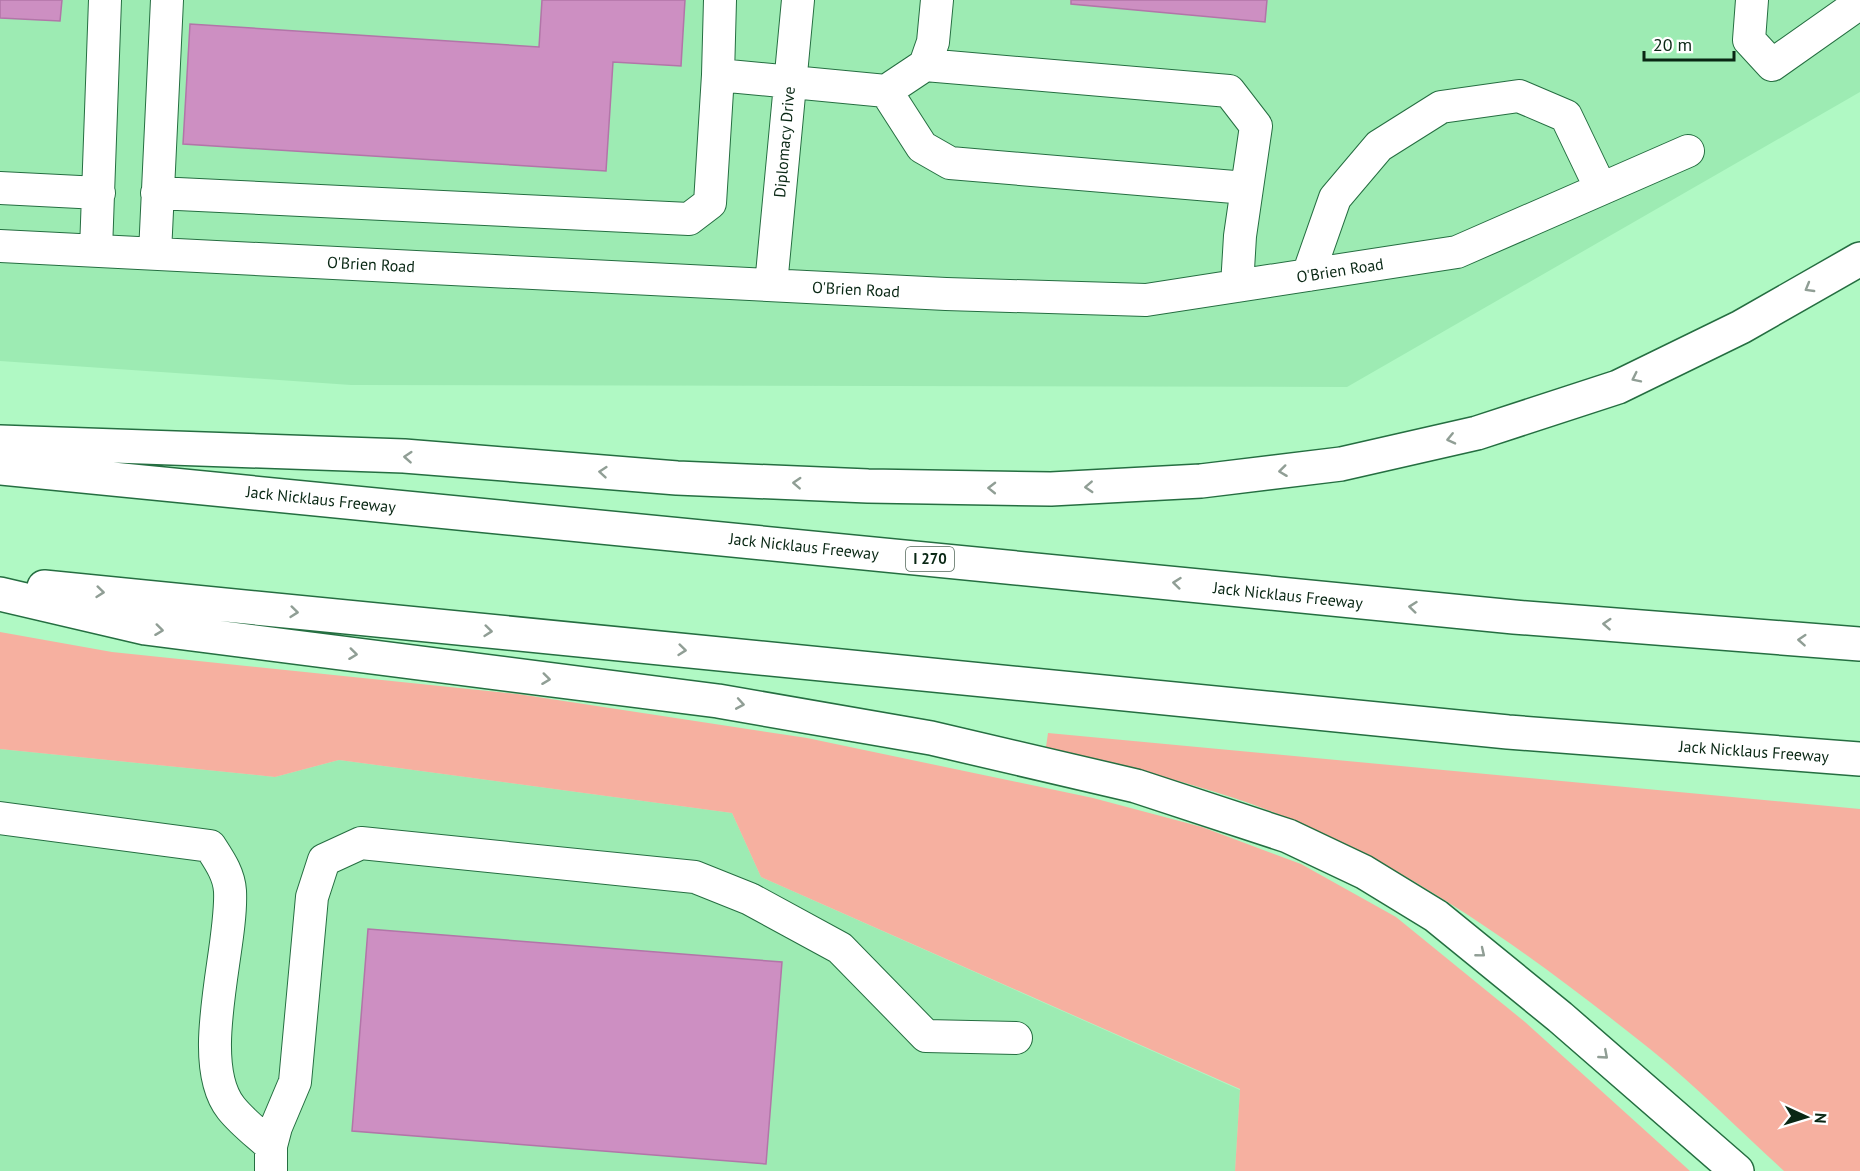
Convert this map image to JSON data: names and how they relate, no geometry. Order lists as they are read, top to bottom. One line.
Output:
{"streets":{"highway":["Jack Nicklaus Freeway","I 270"],"street":["Diplomacy Drive","O'Brien Road"]},"crossings":[["Diplomacy Drive","O'Brien Road"]],"scale_bar":"20 m","north":"right"}
